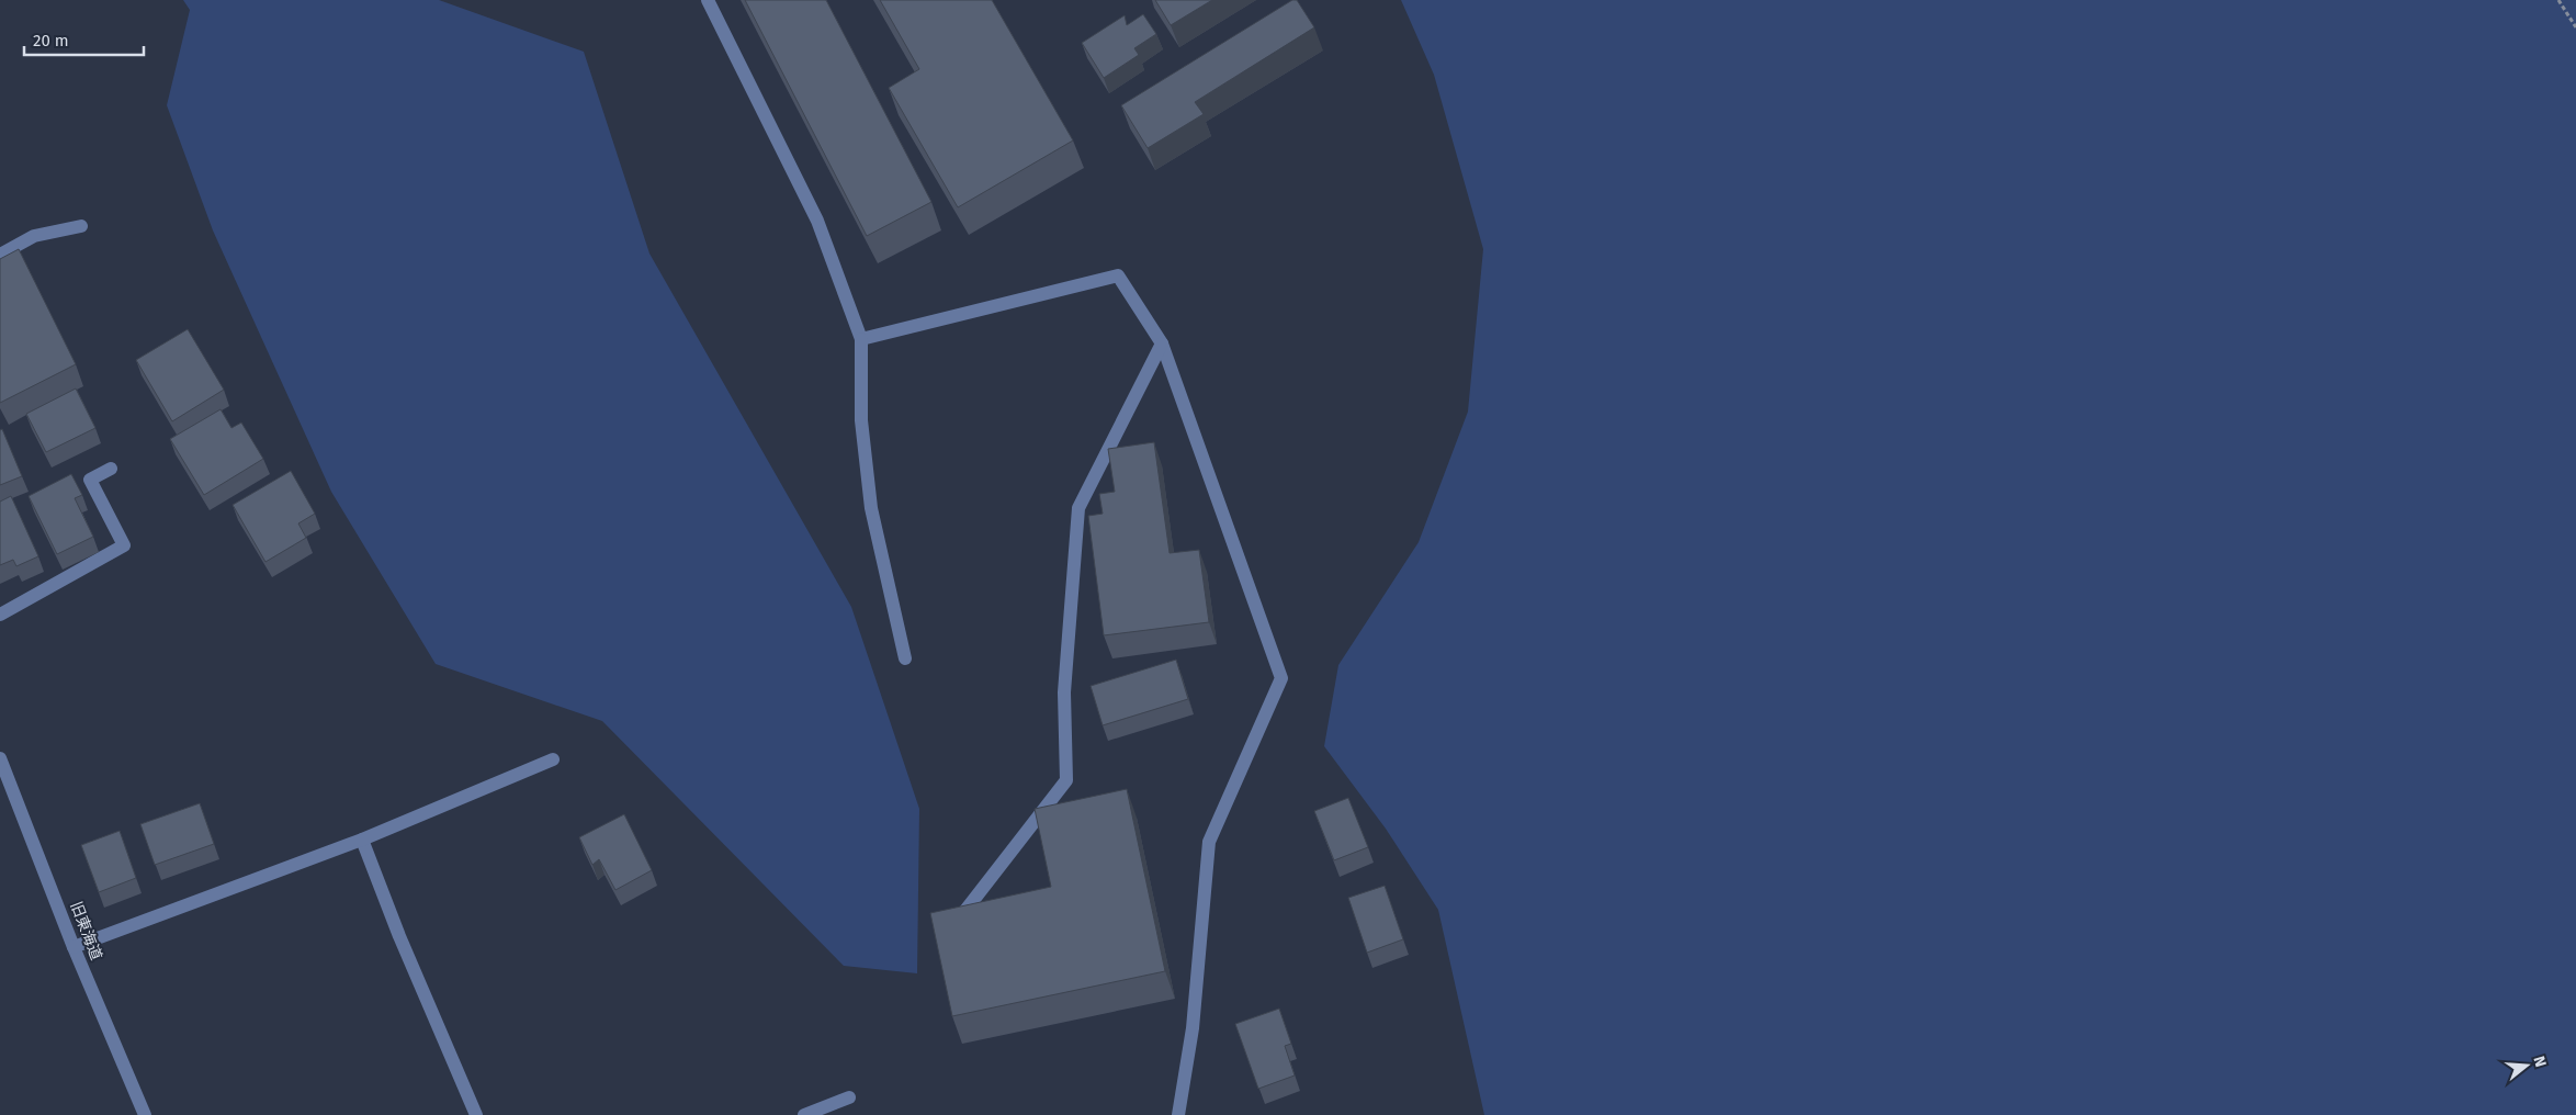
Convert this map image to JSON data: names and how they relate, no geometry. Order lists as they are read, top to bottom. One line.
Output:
{"streets":{"street":["旧東海道"]},"scale_bar":"20 m","north":"right"}
